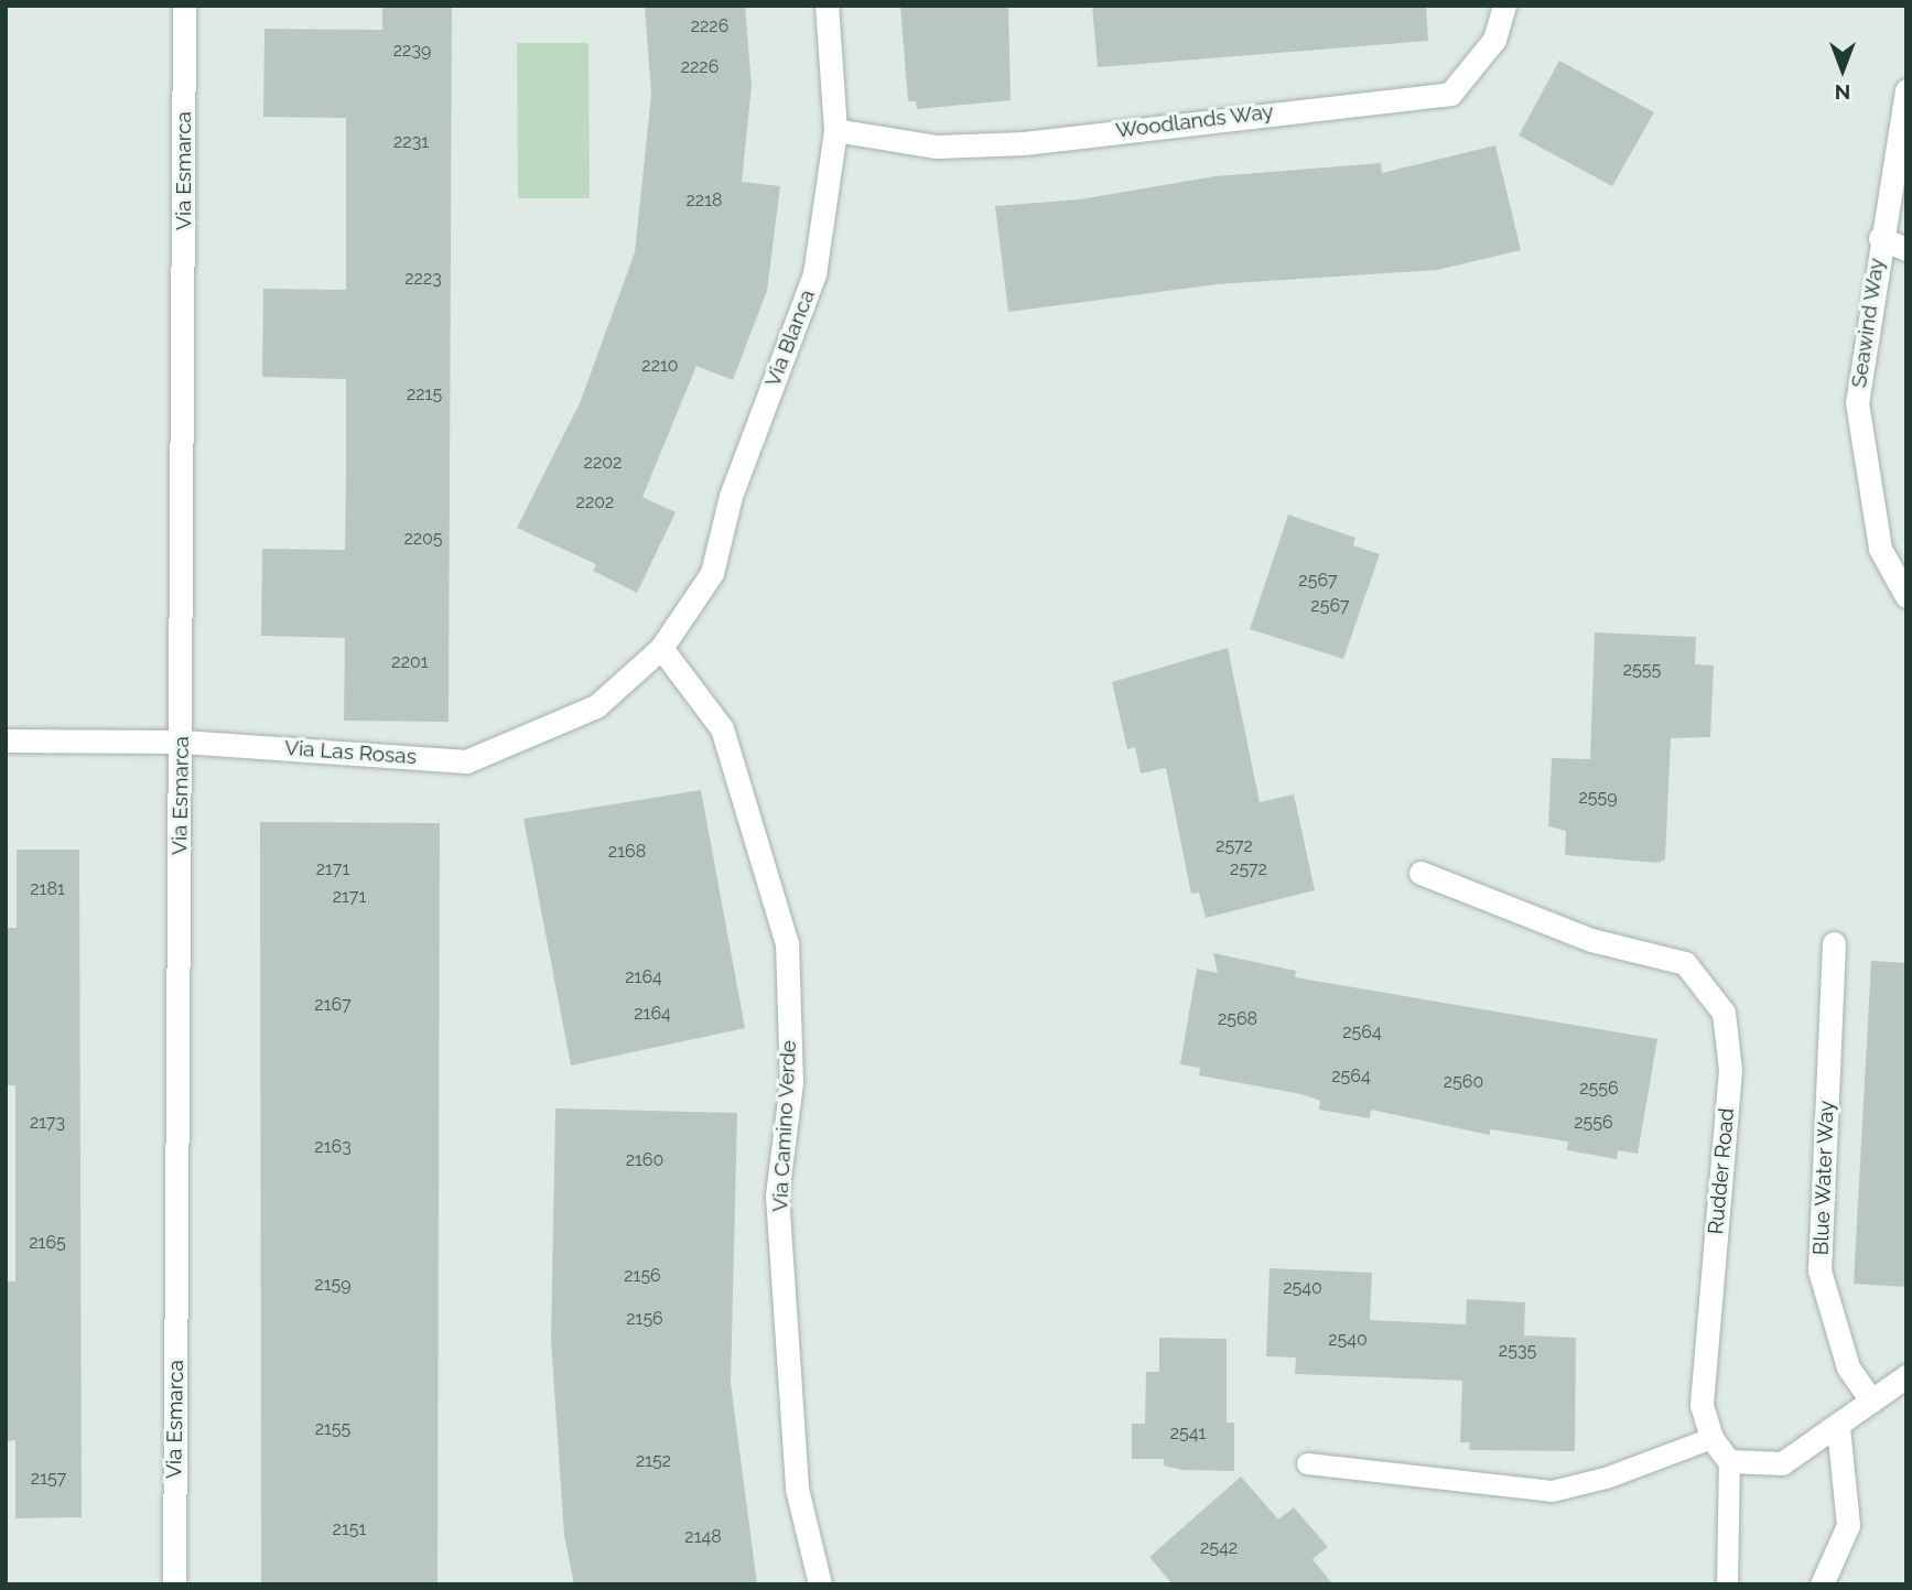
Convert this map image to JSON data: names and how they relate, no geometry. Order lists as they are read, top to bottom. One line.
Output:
{"streets":{"street":["Woodlands Way","Via Esmarca","Seawind Way","Via Blanca","Via Las Rosas","Via Camino Verde","Rudder Road","Blue Water Way"]},"crossings":[["Woodlands Way","Via Blanca"],["Via Esmarca","Via Las Rosas"],["Via Blanca","Via Las Rosas"],["Via Blanca","Via Camino Verde"],["Via Las Rosas","Via Camino Verde"]],"house_numbers":["2226","2239","2226","2231","2218","2223","2210","2215","2202","2202","2205","2567","2567","2201","2555","2559","2572","2168","2171","2572","2181","2171","2164","2167","2164","2568","2564","2564","2560","2556","2173","2556","2163","2160","2165","2156","2159","2540","2156","2540","2535","2155","2541","2152","2157","2151","2148","2542"],"north":"bottom"}
